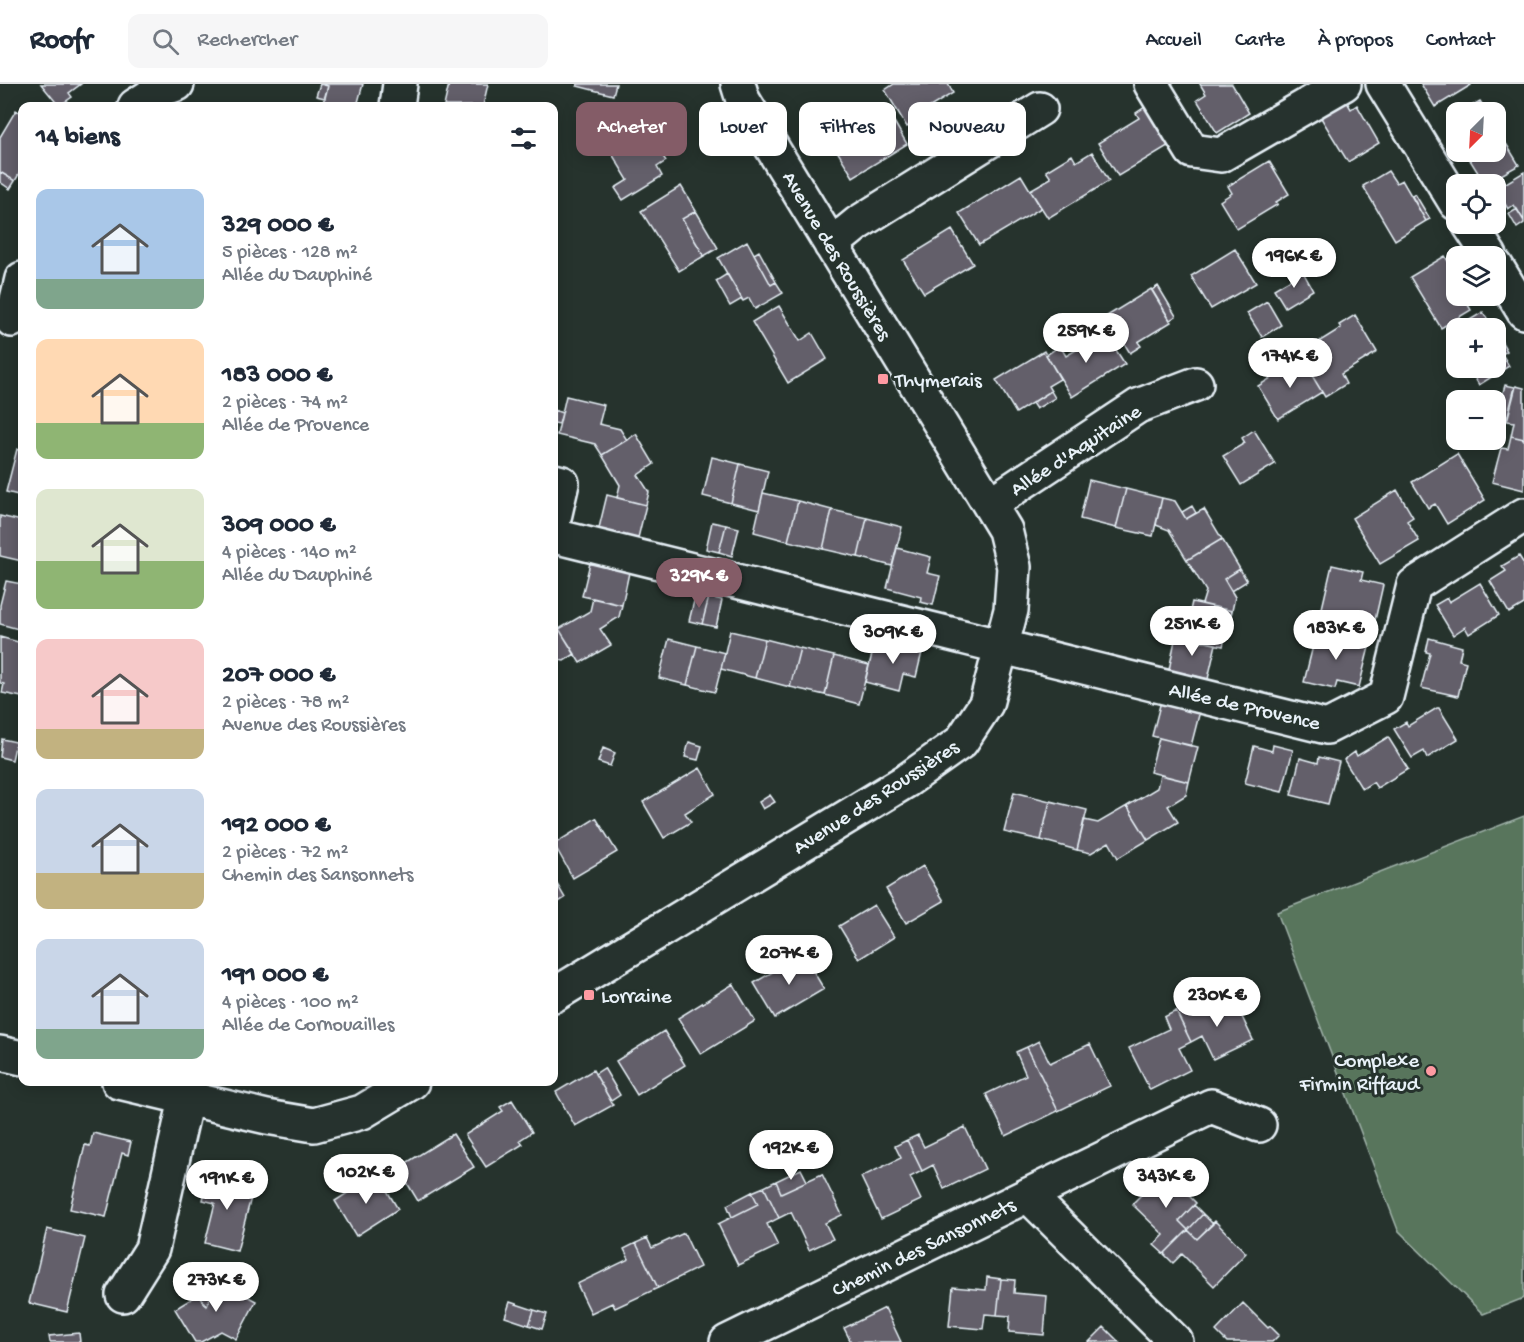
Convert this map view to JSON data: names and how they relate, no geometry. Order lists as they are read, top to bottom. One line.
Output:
{"streets":{"street":["Avenue des Roussières","Allée d'Aquitaine","Allée de Provence","Chemin des Sansonnets"]},"crossings":[["Avenue des Roussières","Allée d'Aquitaine"],["Avenue des Roussières","Allée de Provence"]],"places":{"transit":["Thymerais","Lorraine"],"other":["Complexe Firmin Riffaud"]},"north":"bottom left","page":{"header":"Roofr","search":"Rechercher","nav":["Accueil","Carte","À propos","Contact"],"map_buttons":["+","−"],"chip":["Acheter","Louer","Filtres","Nouveau"],"heading":"14 biens","list":[{"name":"329 000 €","note":"5 pièces · 128 m² · Allée du Dauphiné"},{"name":"183 000 €","note":"2 pièces · 74 m² · Allée de Provence"},{"name":"309 000 €","note":"4 pièces · 140 m² · Allée du Dauphiné"},{"name":"207 000 €","note":"2 pièces · 78 m² · Avenue des Roussières"},{"name":"192 000 €","note":"2 pièces · 72 m² · Chemin des Sansonnets"},{"name":"191 000 €","note":"4 pièces · 100 m² · Allée de Cornouailles"}],"price":["196K €","259K €","174K €","329K €","251K €","183K €","309K €","207K €","230K €","192K €","102K €","343K €","191K €","273K €"]}}
